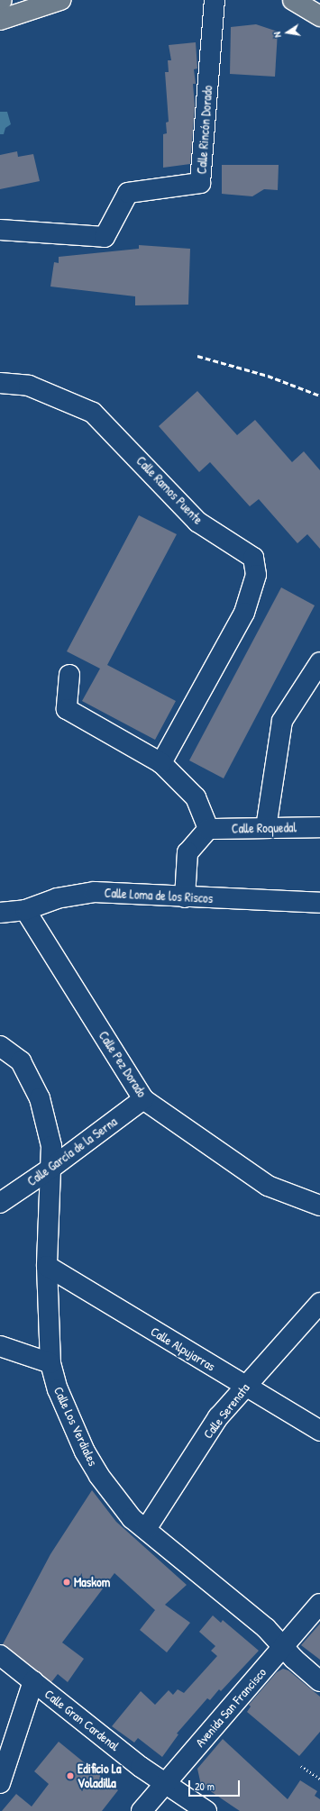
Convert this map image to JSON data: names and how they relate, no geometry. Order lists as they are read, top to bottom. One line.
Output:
{"streets":{"street":["Calle Rincón Dorado","Calle Ramos Puente","Calle Roquedal","Calle Loma de los Riscos","Calle Pez Dorado","Calle García de la Serna","Calle Alpujarras","Calle Serenata","Calle Los Verdiales","Avenida San Francisco","Calle Gran Cardenal"]},"crossings":[["Calle Loma de los Riscos","Calle Pez Dorado"],["Calle Pez Dorado","Calle García de la Serna"],["Calle García de la Serna","Calle Los Verdiales"],["Calle Alpujarras","Calle Serenata"],["Calle Alpujarras","Calle Los Verdiales"],["Calle Serenata","Calle Los Verdiales"],["Calle Los Verdiales","Avenida San Francisco"],["Avenida San Francisco","Calle Gran Cardenal"]],"places":["Maskom","Edificio La Voladilla"],"scale_bar":"20 m","north":"left"}
